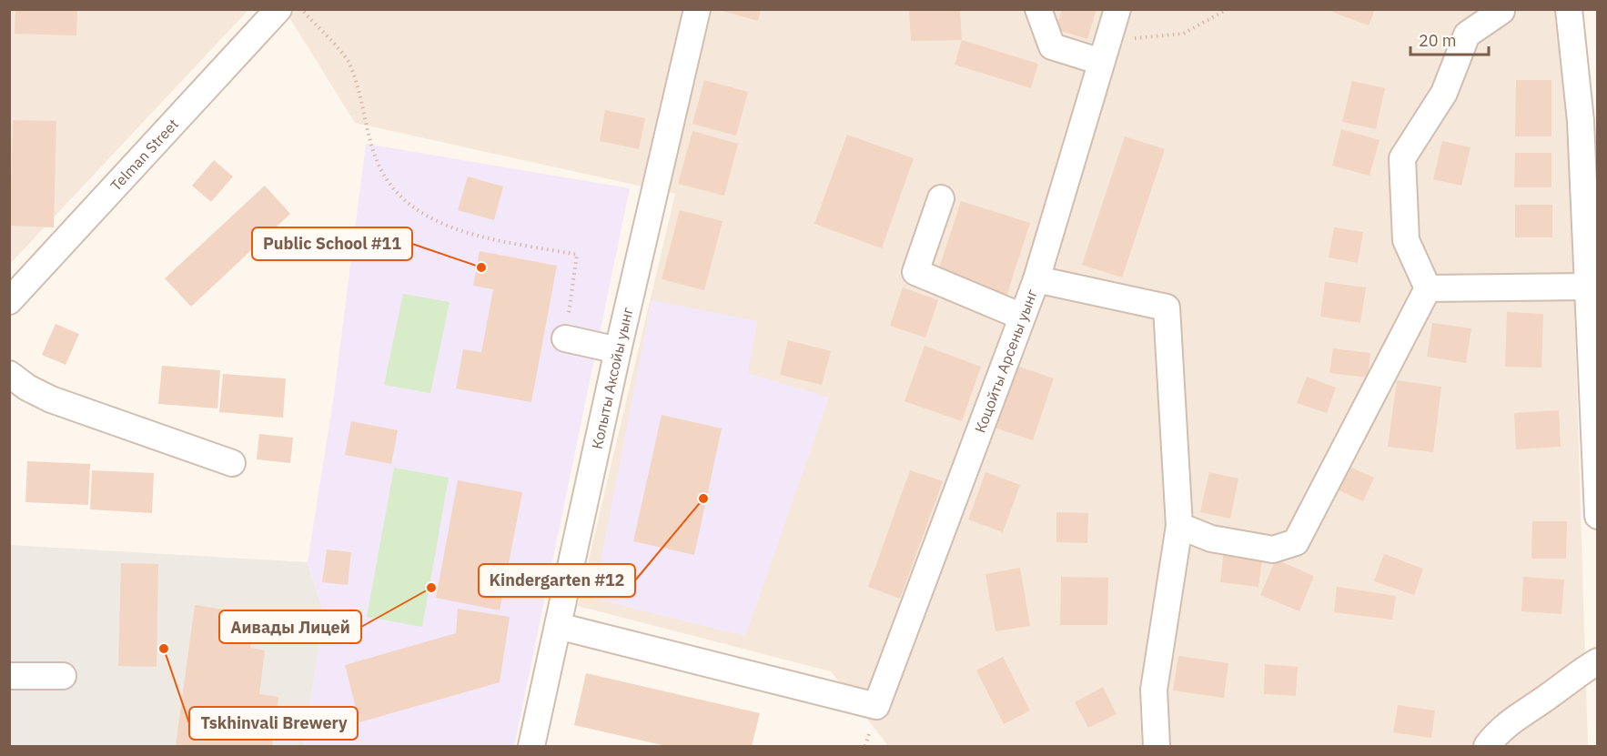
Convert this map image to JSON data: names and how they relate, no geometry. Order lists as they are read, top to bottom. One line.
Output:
{"streets":{"street":["Telman Street","Коцойты Арсены уынг","Колыты Аксойы уынг"]},"crossings":[["Коцойты Арсены уынг","Колыты Аксойы уынг"]],"places":["Public School #11","Kindergarten #12","Аивады Лицей","Tskhinvali Brewery"],"scale_bar":"20 m"}
